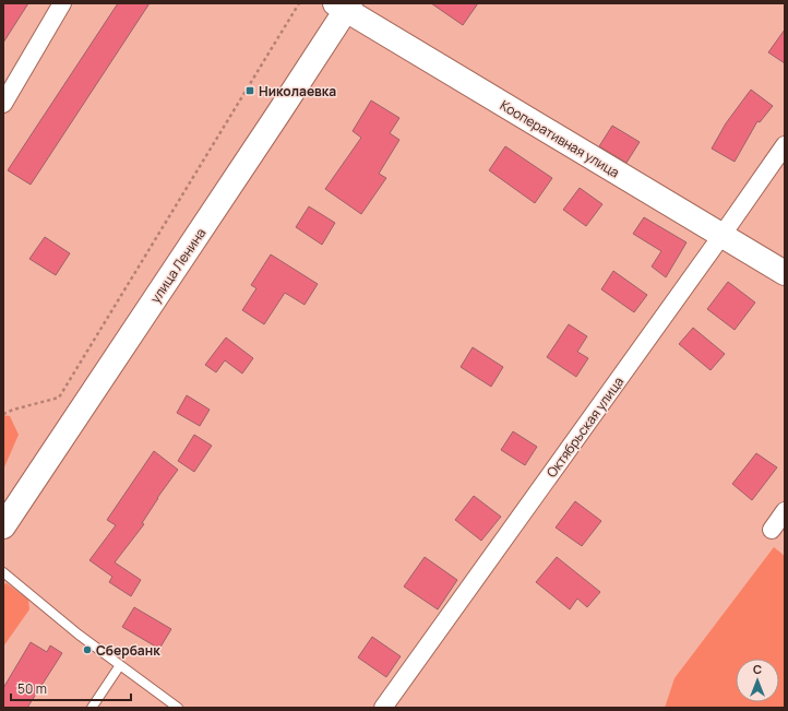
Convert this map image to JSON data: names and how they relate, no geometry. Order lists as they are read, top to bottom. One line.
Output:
{"streets":{"main road":["Кооперативная улица","улица Ленина"],"street":["Октябрьская улица"]},"crossings":[["Кооперативная улица","улица Ленина"],["Кооперативная улица","Октябрьская улица"]],"places":{"transit":["Николаевка"],"other":["Сбербанк"]},"scale_bar":"50 m","north":"top"}
